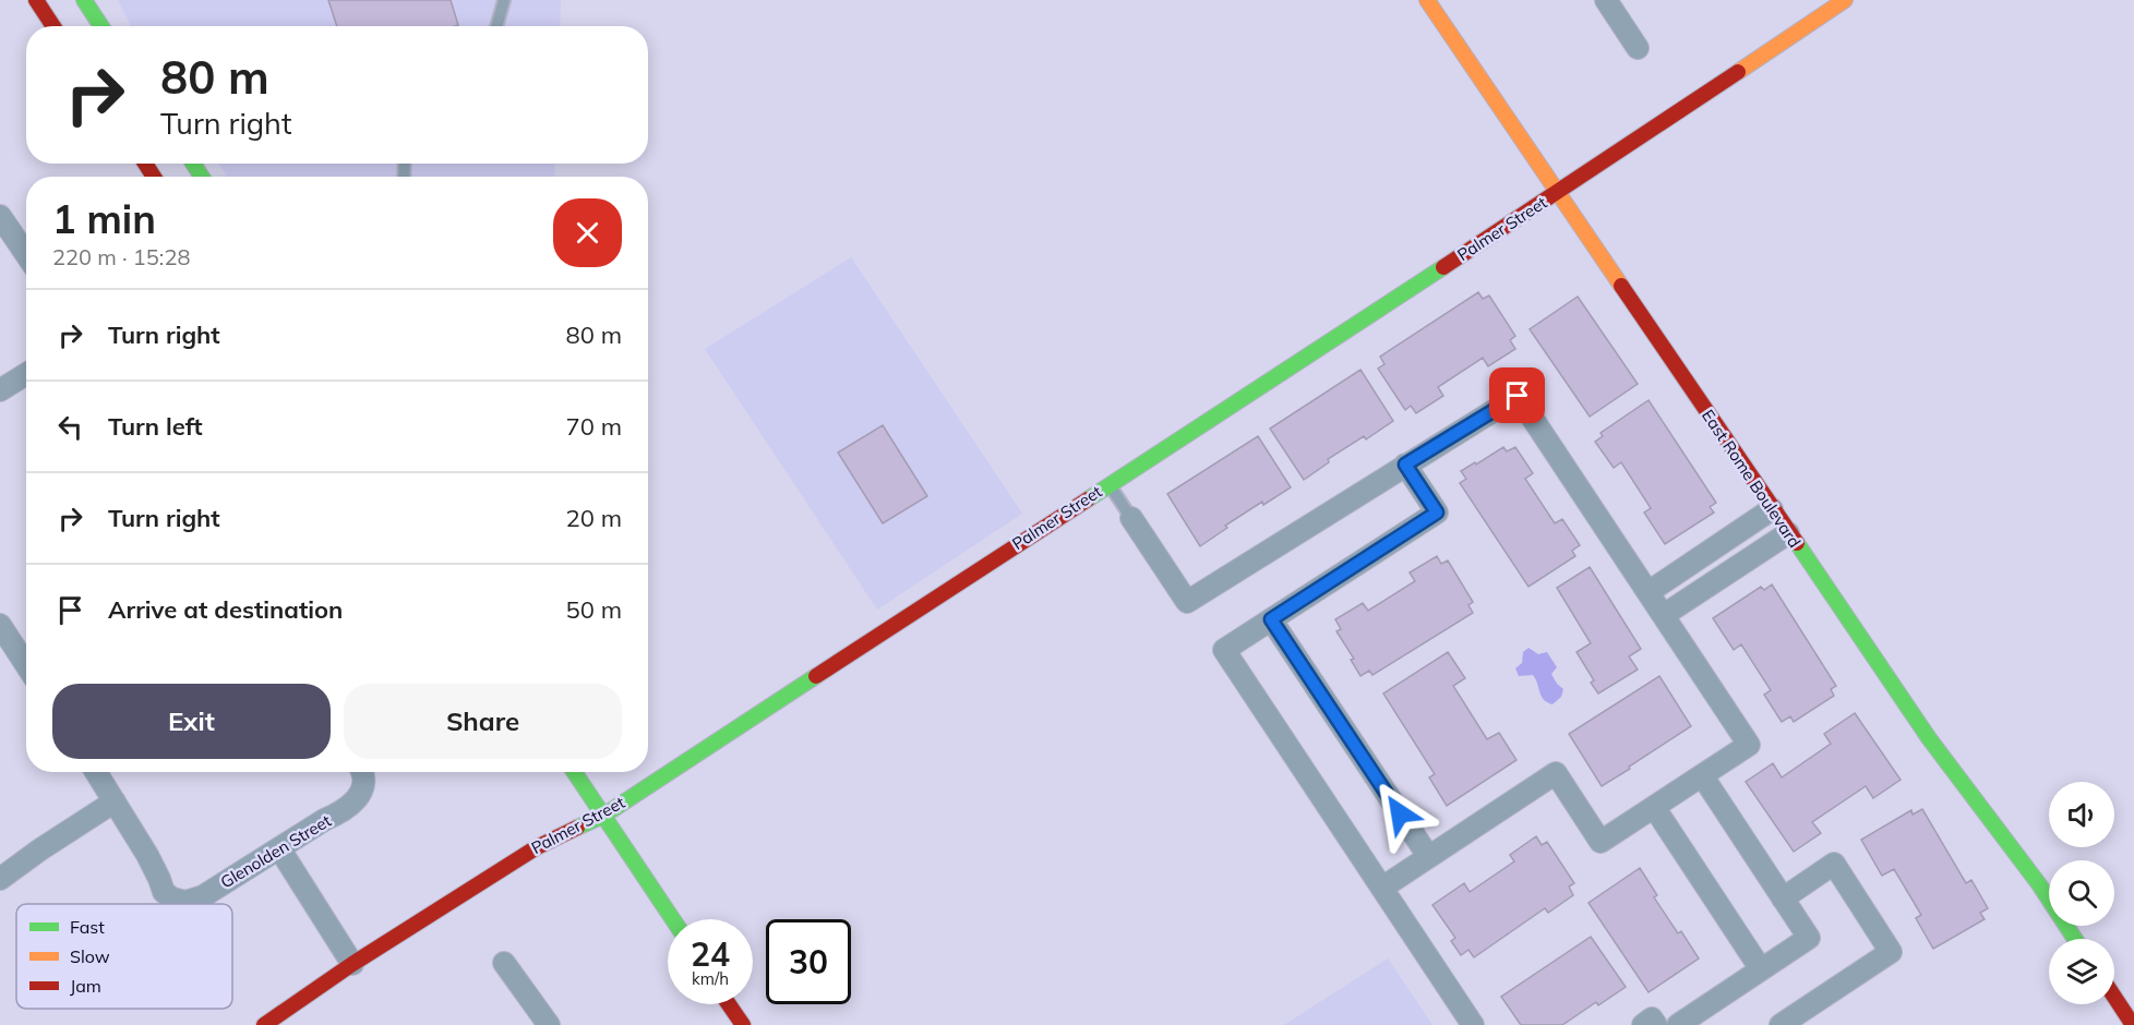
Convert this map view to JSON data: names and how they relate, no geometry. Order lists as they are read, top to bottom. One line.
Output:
{"streets":{"street":["Palmer Street","East Rome Boulevard","Glenolden Street"]},"crossings":[["Palmer Street","East Rome Boulevard"]],"legend":["Fast","Slow","Jam"],"page":{"turn":["80 m","Turn right"],"heading":["1 min","220 m · 15:28"],"list":[{"name":"Turn right","value":"80 m"},{"name":"Turn left","value":"70 m"},{"name":"Turn right","value":"20 m"},{"name":"Arrive at destination","value":"50 m"}],"buttons":["Exit","Share"],"speed":"24 km/h","limit":"30"}}
